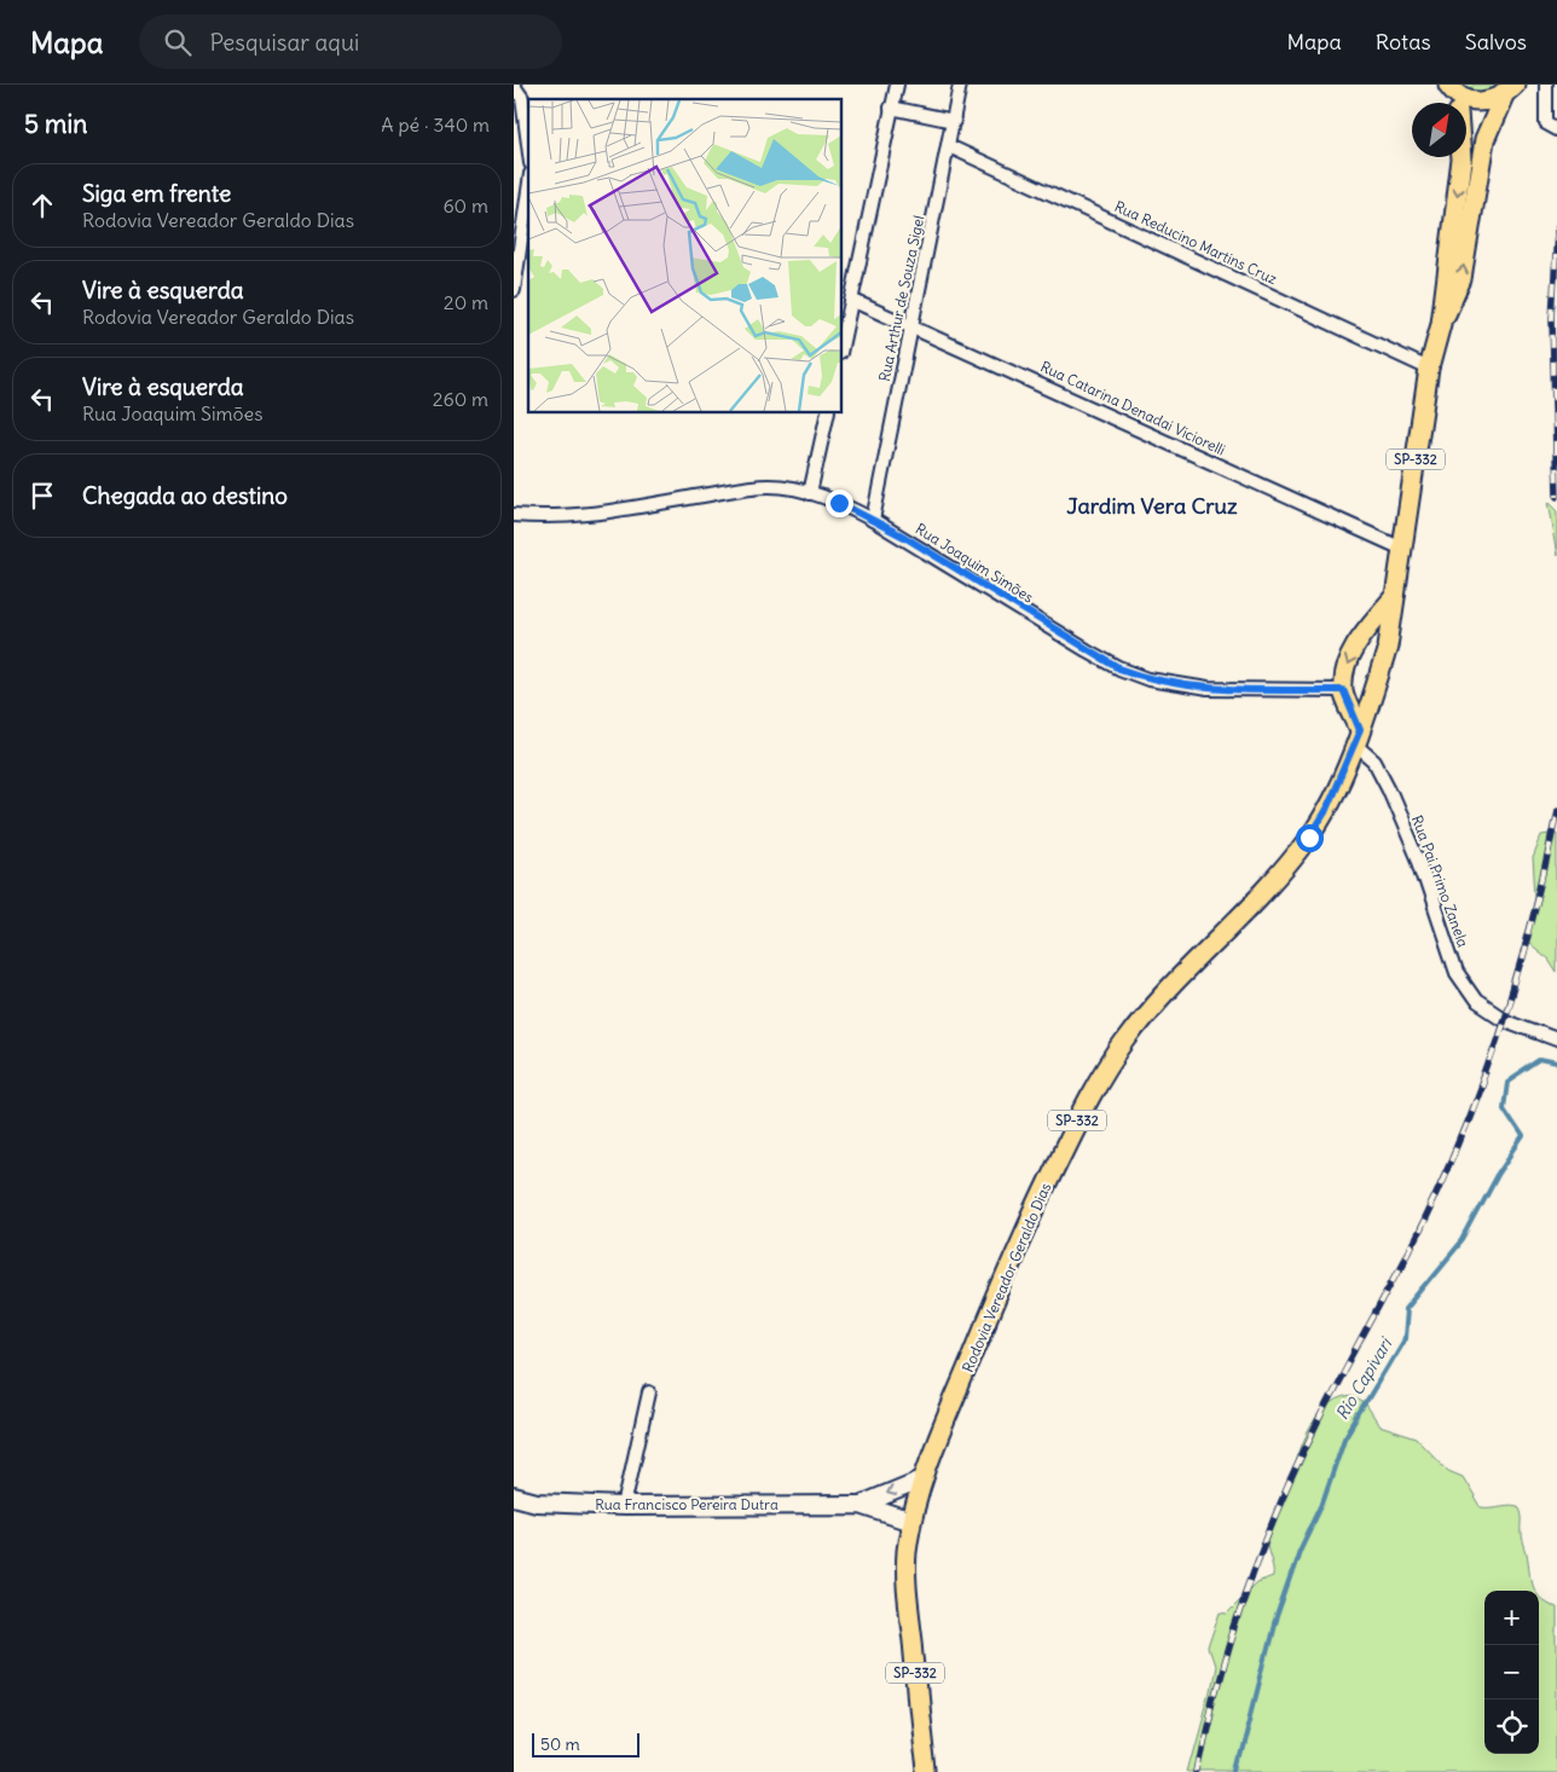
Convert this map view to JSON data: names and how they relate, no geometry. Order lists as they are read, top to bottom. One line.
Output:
{"streets":{"main road":["SP-332","Rodovia Vereador Geraldo Dias","Rua Francisco Pereira Dutra"],"street":["Rua Reducino Martins Cruz","Rua Arthur de Souza Sigel","Rua Catarina Denadai Viciorelli","Rua Joaquim Simões","Rua Pai Primo Zanela"]},"crossings":[["Rua Reducino Martins Cruz","Rua Arthur de Souza Sigel"],["Rua Reducino Martins Cruz","Rodovia Vereador Geraldo Dias"],["Rua Arthur de Souza Sigel","Rua Catarina Denadai Viciorelli"],["Rua Arthur de Souza Sigel","Rua Joaquim Simões"],["Rua Catarina Denadai Viciorelli","Rodovia Vereador Geraldo Dias"],["SP-332","Rodovia Vereador Geraldo Dias"],["Rua Pai Primo Zanela","Rodovia Vereador Geraldo Dias"],["Rodovia Vereador Geraldo Dias","Rua Francisco Pereira Dutra"]],"districts":["Jardim Vera Cruz"],"water":["Rio Capivari"],"scale_bar":"50 m","north":"top right","page":{"header":"Mapa","search":"Pesquisar aqui","nav":["Mapa","Rotas","Salvos"],"heading":["5 min","A pé · 340 m"],"list":[["Siga em frente","Rodovia Vereador Geraldo Dias","60 m"],["Vire à esquerda","Rodovia Vereador Geraldo Dias","20 m"],["Vire à esquerda","Rua Joaquim Simões","260 m"],"Chegada ao destino"],"map_buttons":["+","−"],"scale":"50 m"}}
